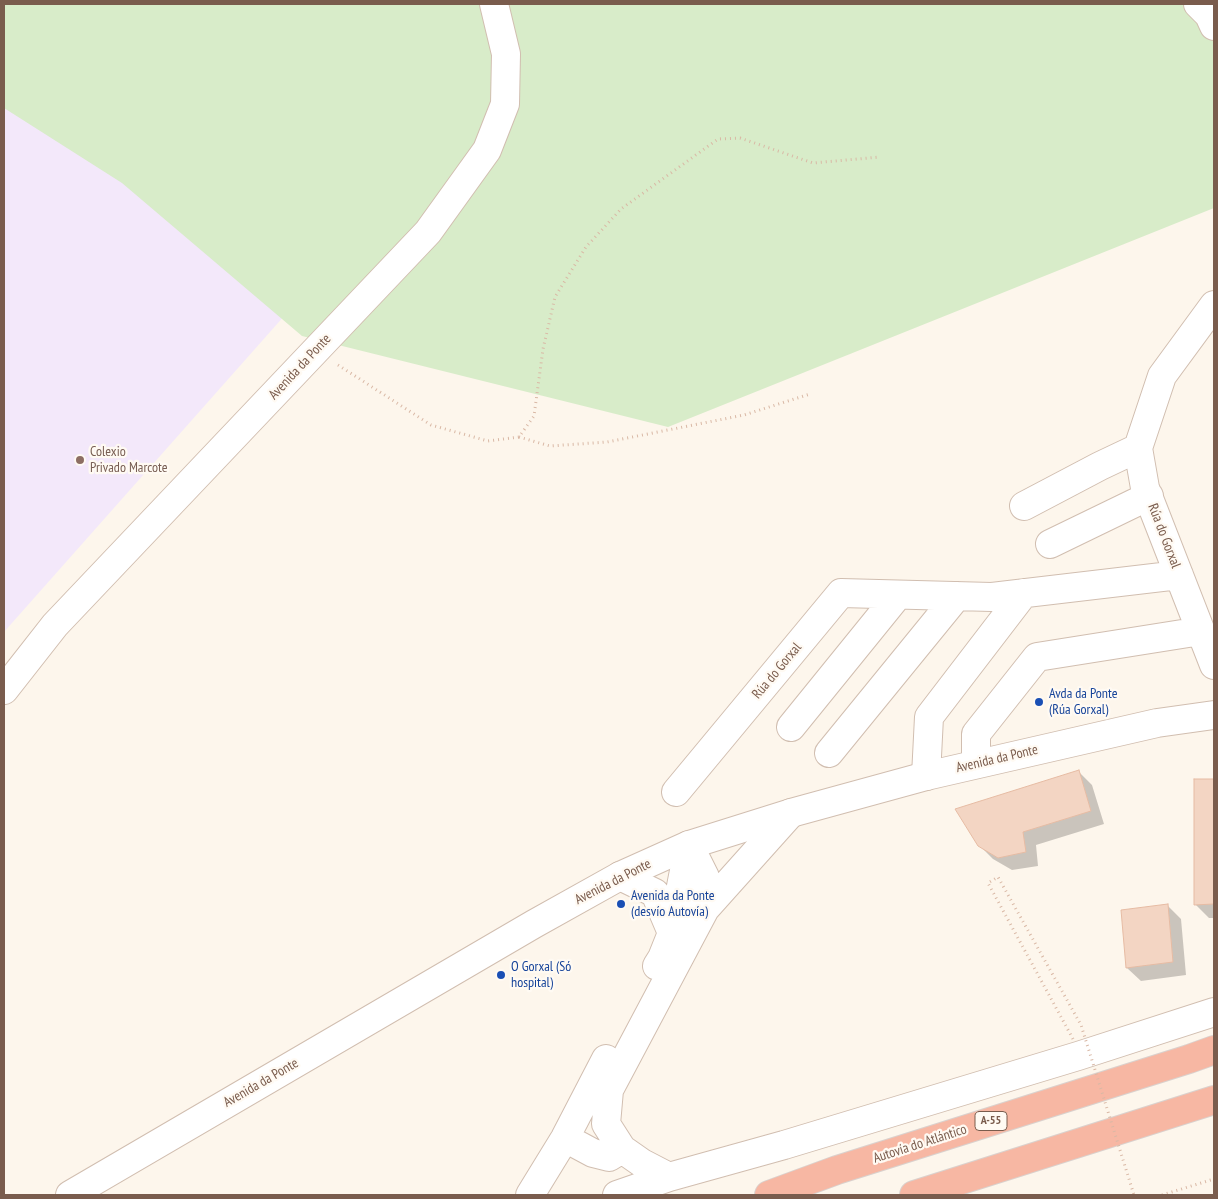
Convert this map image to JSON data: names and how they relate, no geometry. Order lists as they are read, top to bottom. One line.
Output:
{"streets":{"highway":["A-55","Autovía do Atlántico"],"street":["Avenida da Ponte","Rúa do Gorxal"]},"places":["Colexio Privado Marcote","Avda da Ponte (Rúa Gorxal)","Avenida da Ponte (desvío Autovía)","O Gorxal (Só hospital)"]}
